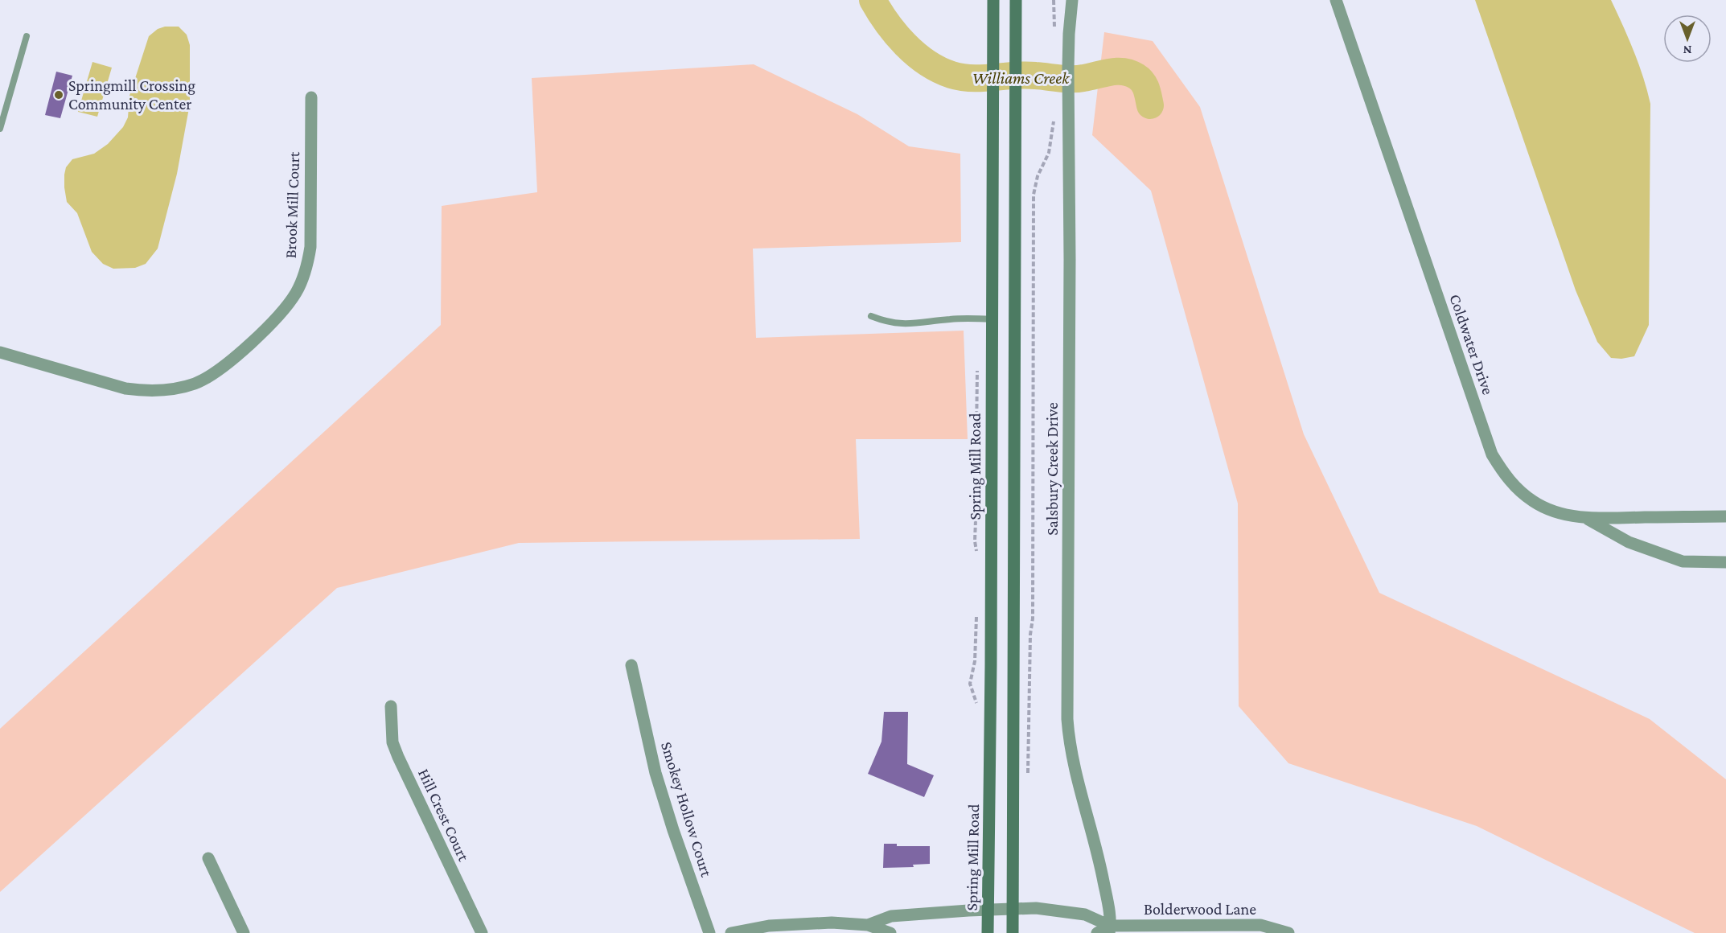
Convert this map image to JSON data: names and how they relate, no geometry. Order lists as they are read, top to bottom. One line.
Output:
{"streets":{"street":["Brook Mill Court","Coldwater Drive","Spring Mill Road","Salsbury Creek Drive","Smokey Hollow Court","Hill Crest Court","Bolderwood Lane"]},"crossings":[["Spring Mill Road","Bolderwood Lane"],["Salsbury Creek Drive","Bolderwood Lane"]],"water":["Williams Creek"],"places":["Springmill Crossing Community Center"],"north":"bottom"}
